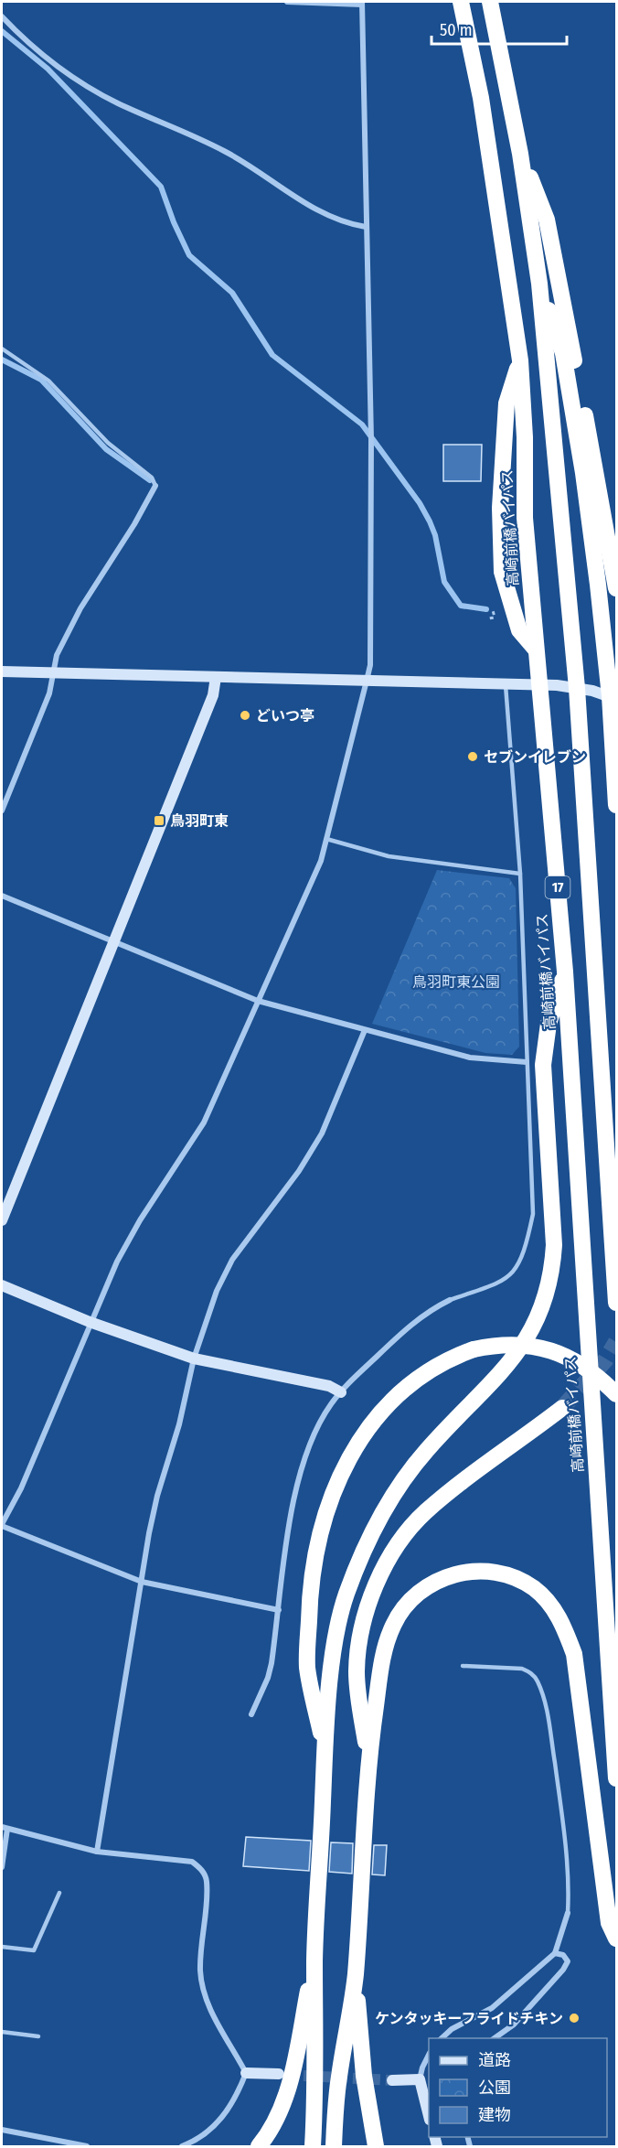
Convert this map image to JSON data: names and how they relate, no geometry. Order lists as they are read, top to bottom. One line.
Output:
{"streets":{"highway":["高崎前橋バイパス","17"]},"parks":["鳥羽町東公園"],"places":{"other":["どいつ亭","セブンイレブン","ケンタッキーフライドチキン"],"transit":["鳥羽町東"]},"legend":["道路","公園","建物"],"scale_bar":"50 m"}
